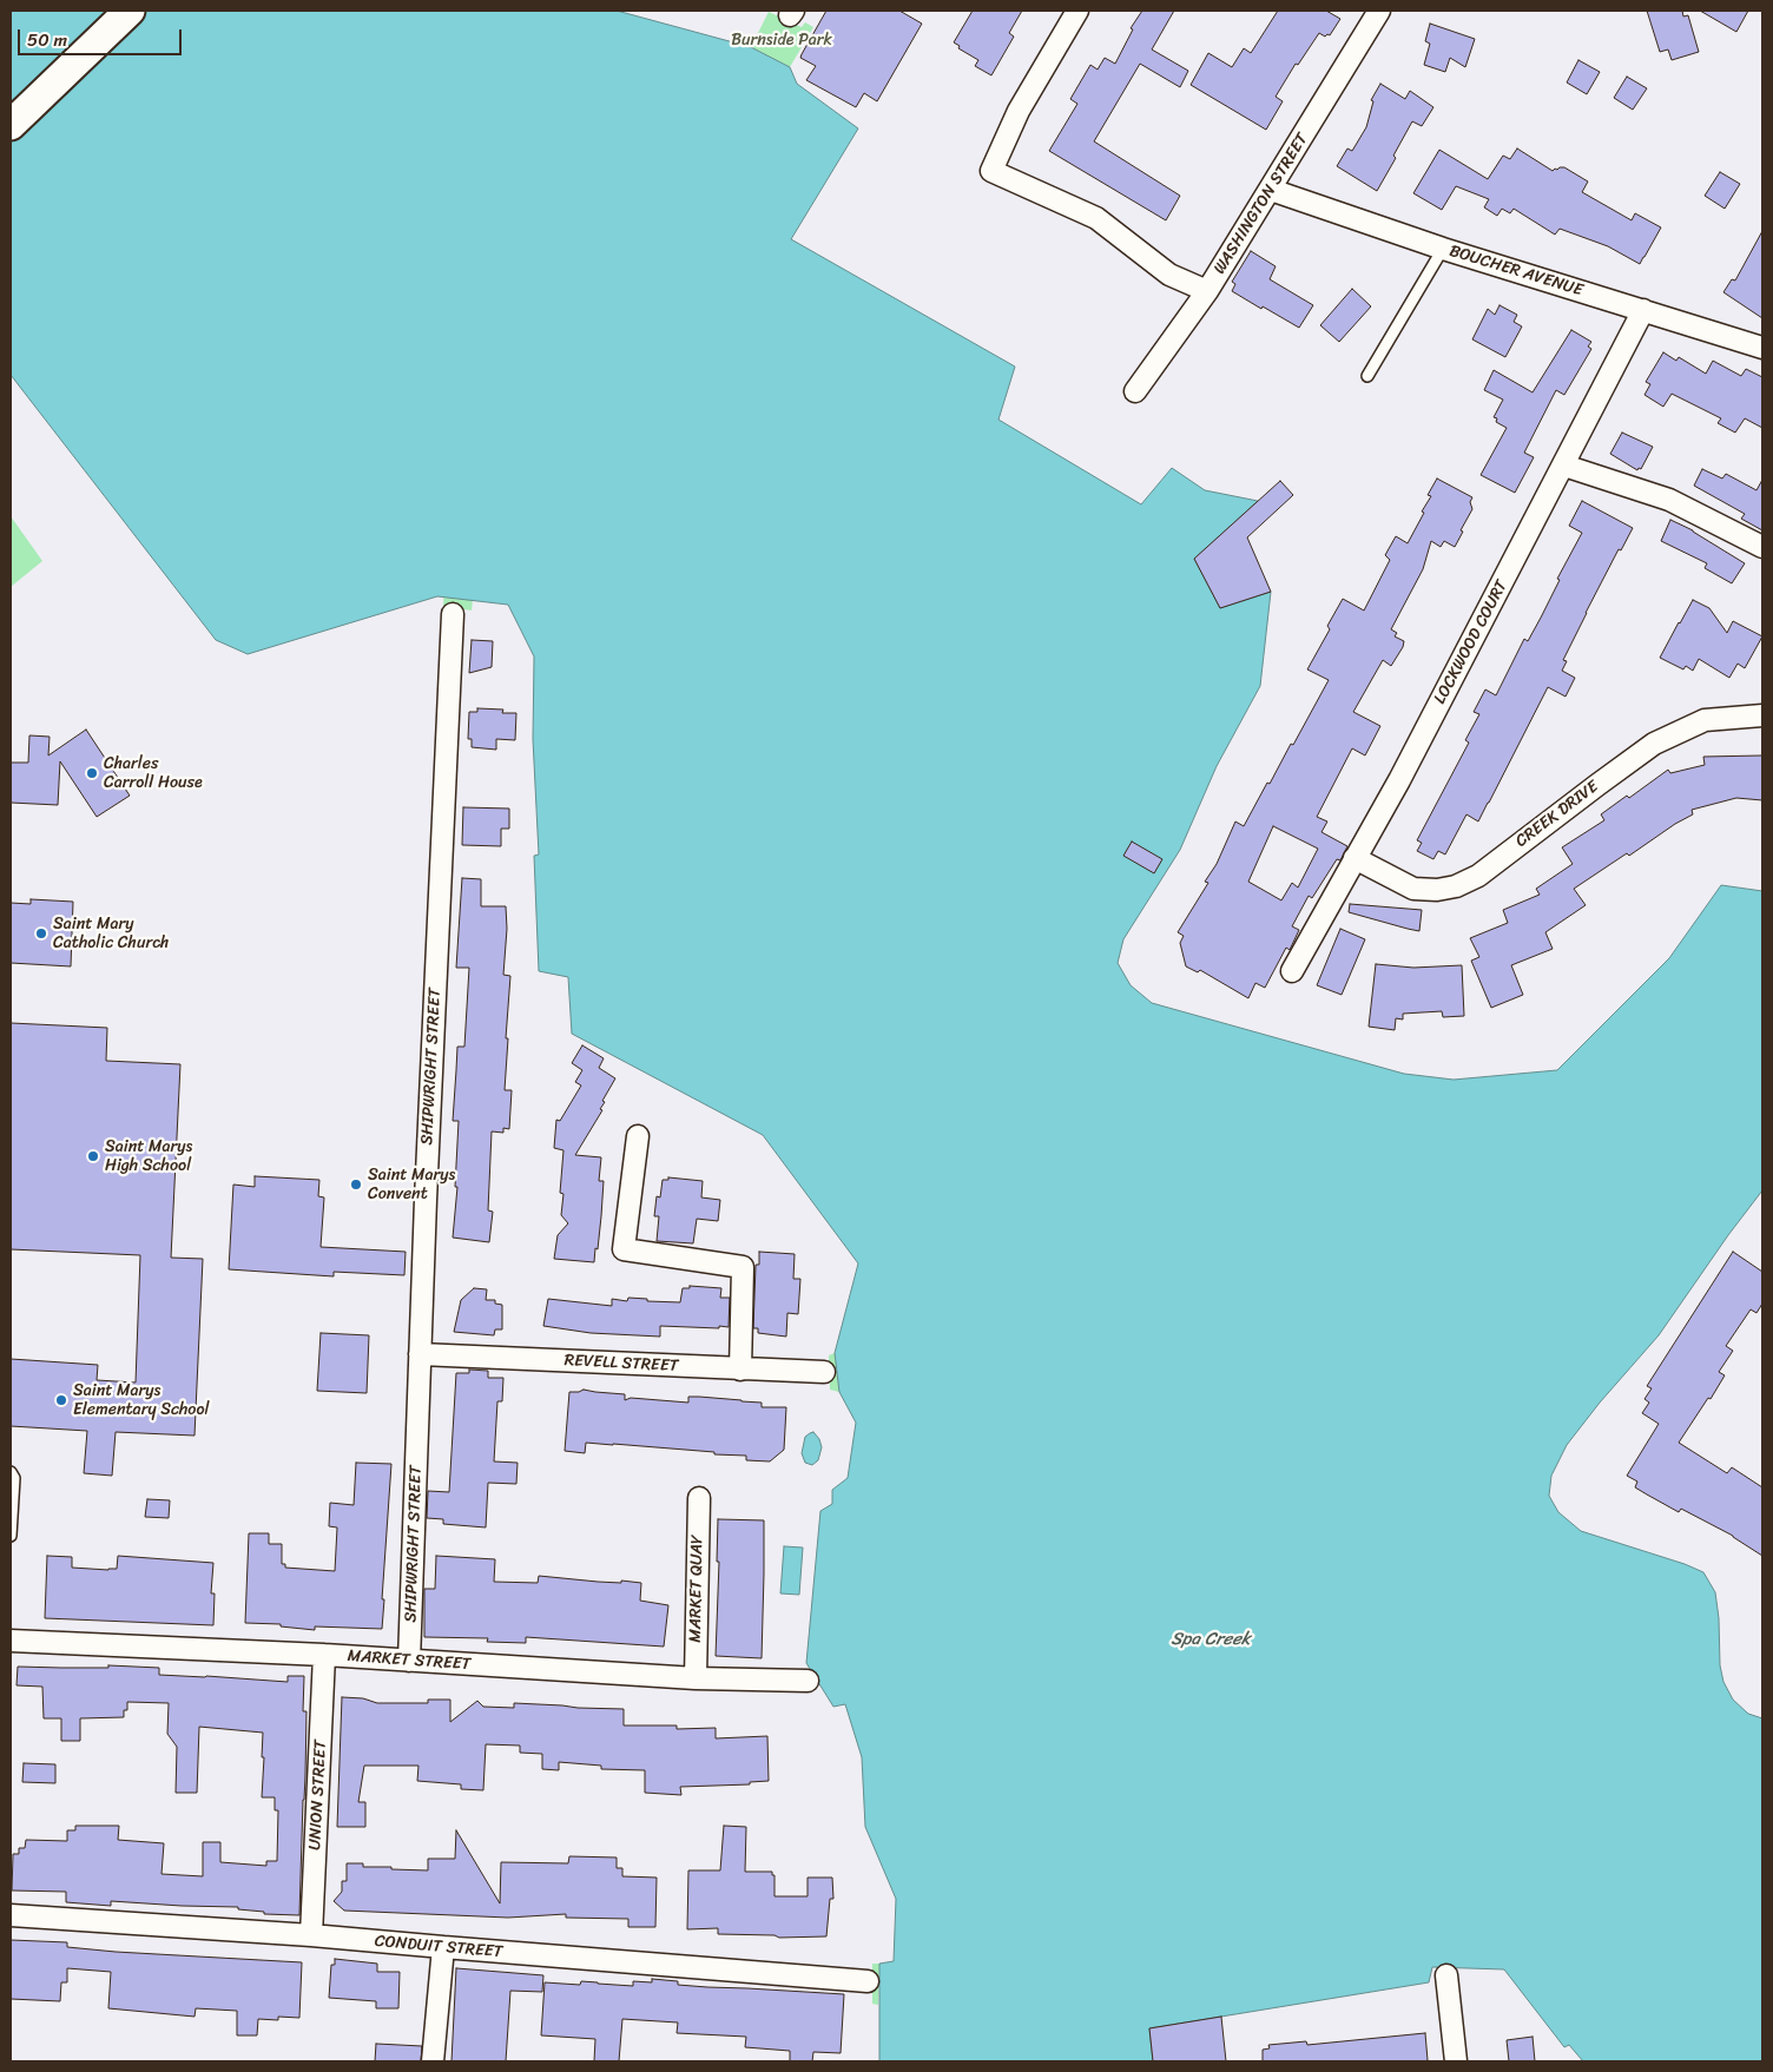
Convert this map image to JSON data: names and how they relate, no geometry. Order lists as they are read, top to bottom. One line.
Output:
{"streets":{"street":["WASHINGTON STREET","BOUCHER AVENUE","LOCKWOOD COURT","CREEK DRIVE","SHIPWRIGHT STREET","REVELL STREET","MARKET QUAY","MARKET STREET","UNION STREET","CONDUIT STREET"]},"crossings":[["WASHINGTON STREET","BOUCHER AVENUE"],["BOUCHER AVENUE","LOCKWOOD COURT"],["LOCKWOOD COURT","CREEK DRIVE"],["SHIPWRIGHT STREET","REVELL STREET"],["SHIPWRIGHT STREET","MARKET STREET"],["MARKET QUAY","MARKET STREET"],["MARKET STREET","UNION STREET"],["UNION STREET","CONDUIT STREET"]],"water":["Spa Creek"],"parks":["Burnside Park"],"places":["Charles Carroll House","Saint Mary Catholic Church","Saint Marys High School","Saint Marys Convent","Saint Marys Elementary School"],"scale_bar":"50 m"}
